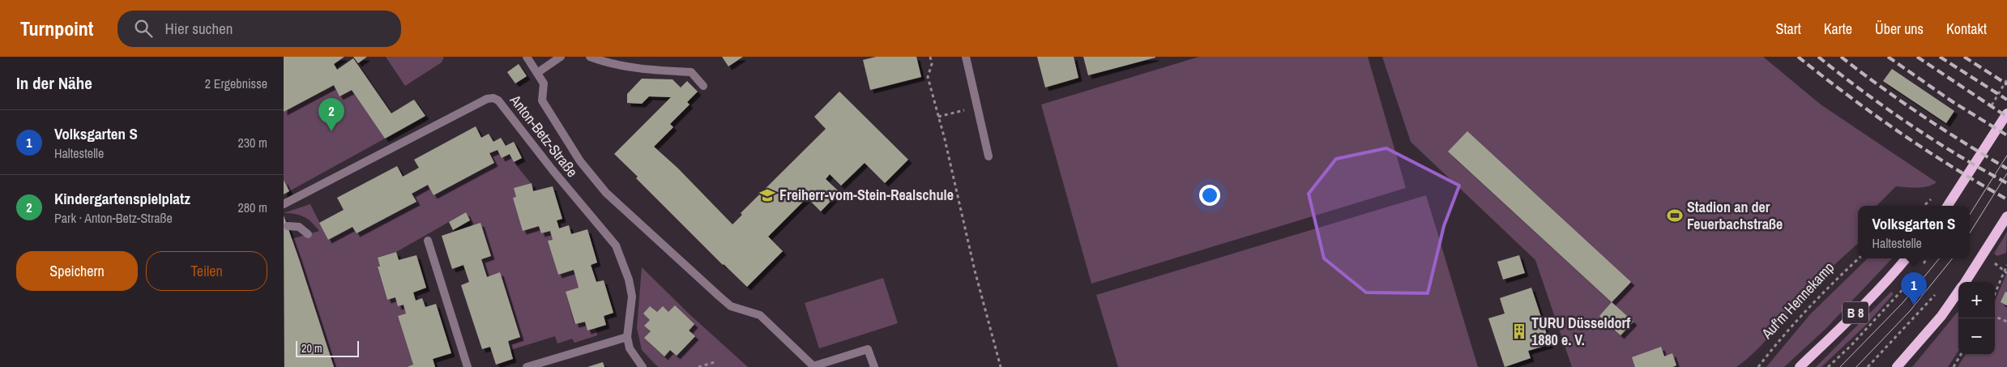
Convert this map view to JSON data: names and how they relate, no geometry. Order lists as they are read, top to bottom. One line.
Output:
{"streets":{"main road":["B 8"],"street":["Anton-Betz-Straße"],"path":["Auf'm Hennekamp"]},"places":{"school or university":["Freiherr-vom-Stein-Realschule"],"sports":["Stadion an der Feuerbachstraße"],"building":["TURU Düsseldorf 1880 e. V."]},"scale_bar":"20 m","page":{"header":"Turnpoint","search":"Hier suchen","nav":["Start","Karte","Über uns","Kontakt"],"heading":["In der Nähe","2 Ergebnisse"],"pins":["2","1"],"list":[{"mark":"1","name":"Volksgarten S","note":"Haltestelle","value":"230 m"},{"mark":"2","name":"Kindergartenspielplatz","note":"Park · Anton-Betz-Straße","value":"280 m"}],"popup":["Volksgarten S","Haltestelle"],"buttons":["Speichern","Teilen"],"map_buttons":["+","−"],"scale":"20 m"}}
